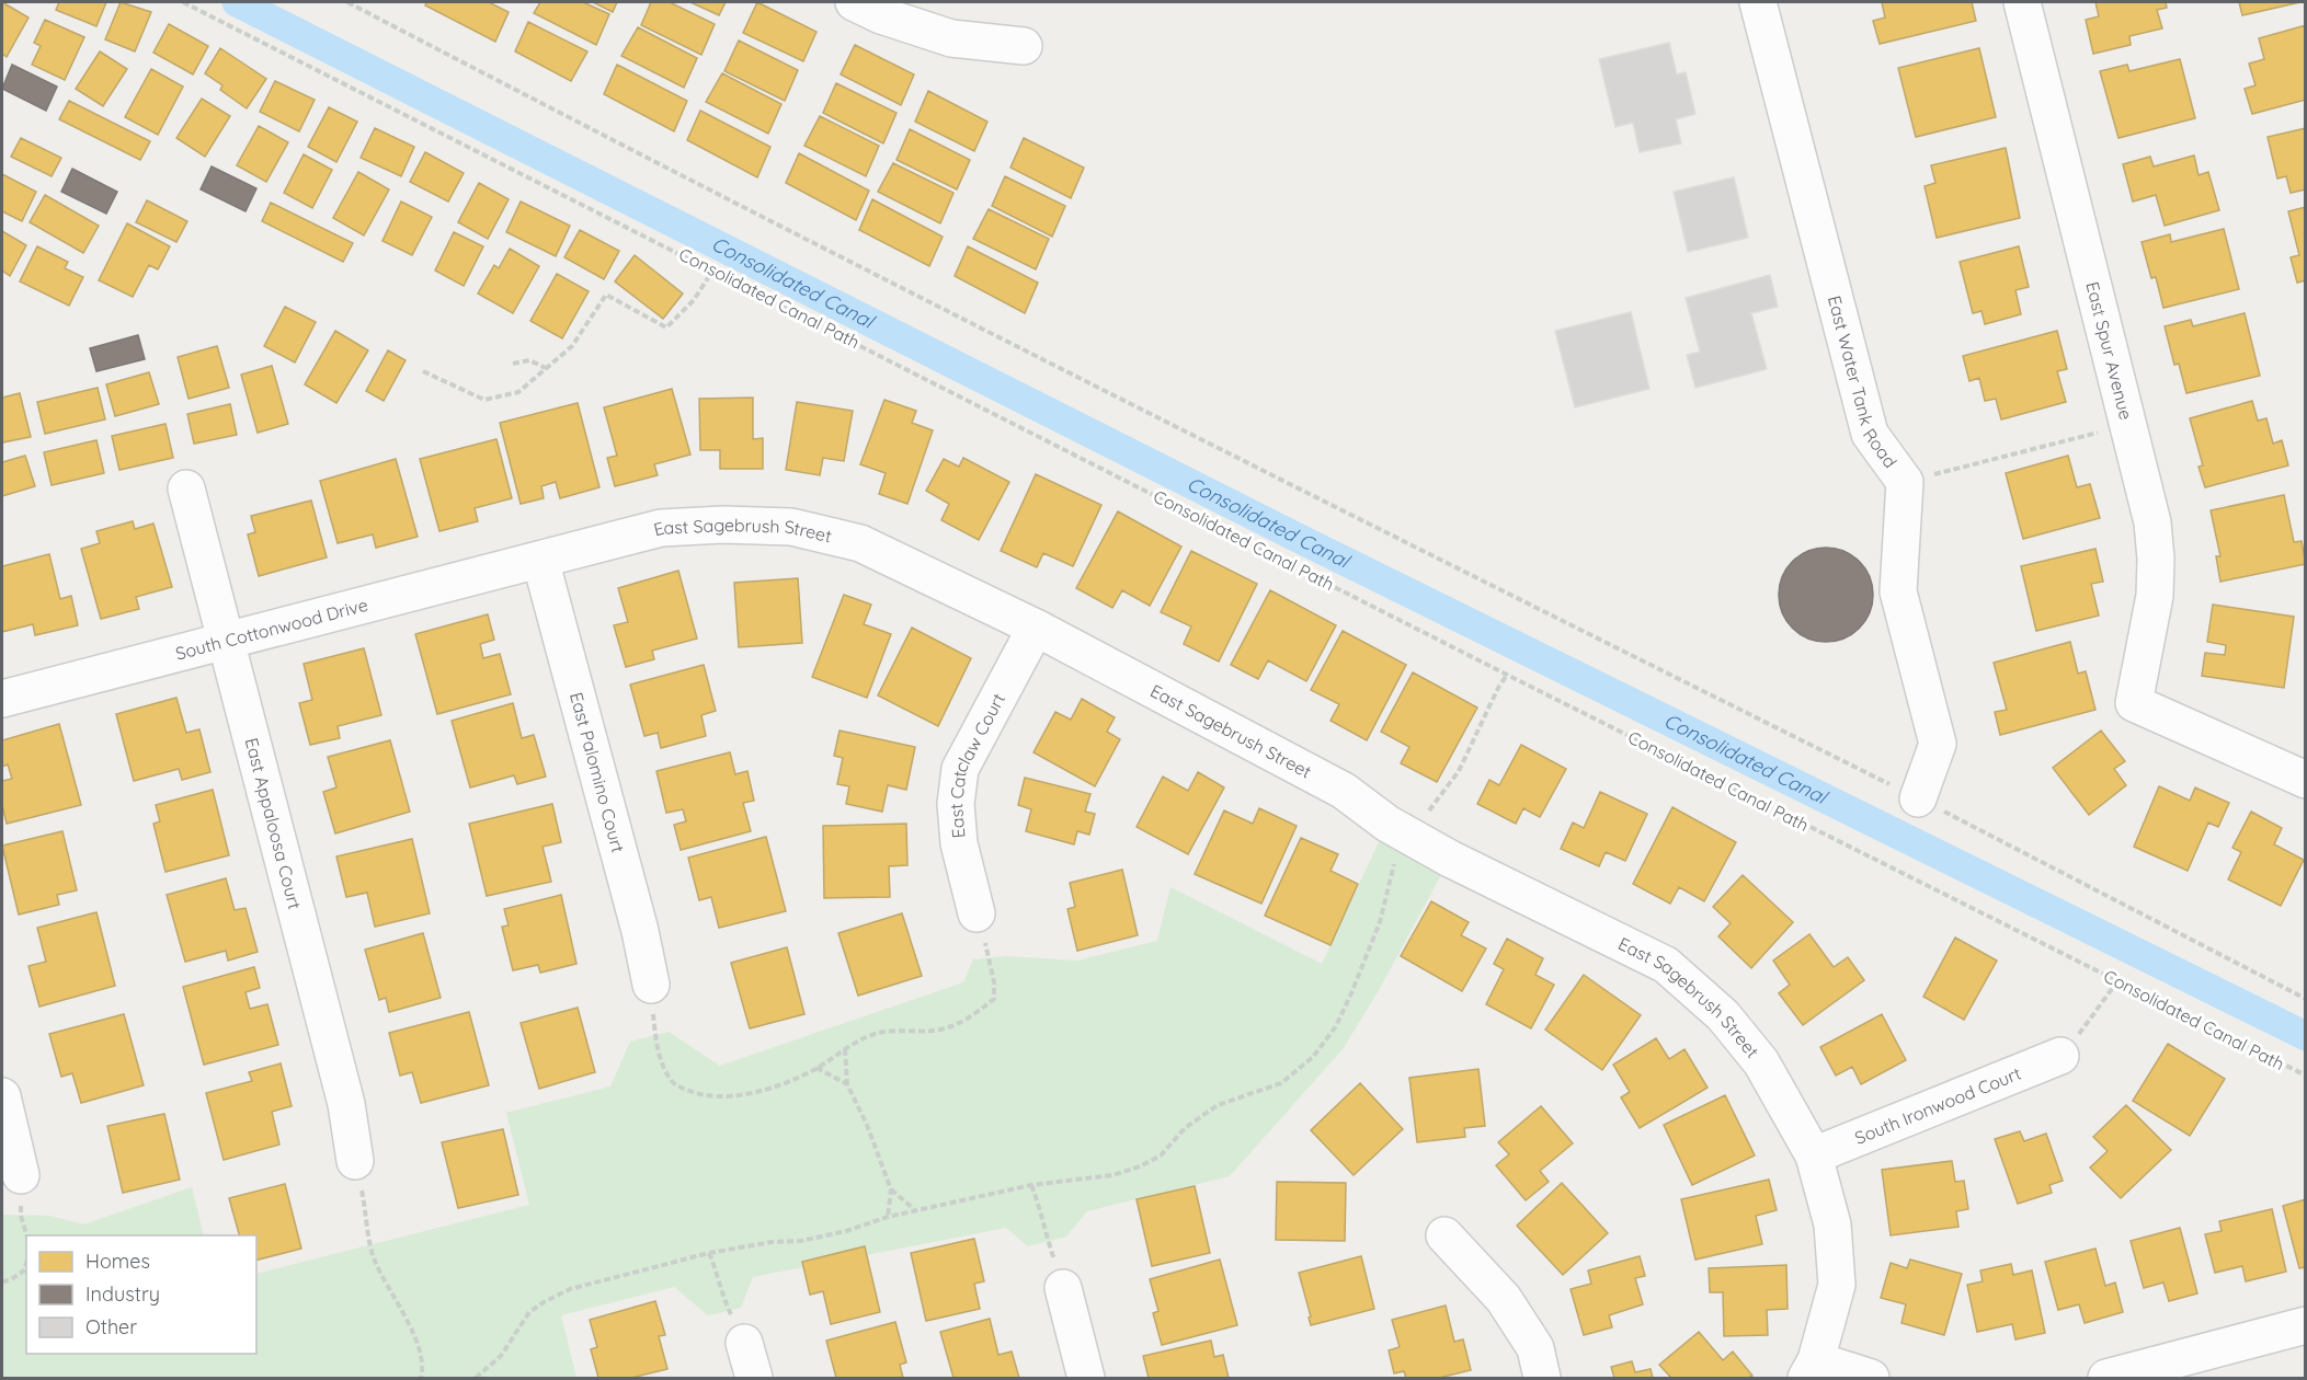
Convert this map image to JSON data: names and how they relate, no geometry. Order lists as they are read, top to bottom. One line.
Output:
{"streets":{"street":["East Spur Avenue","East Water Tank Road","East Sagebrush Street","South Cottonwood Drive","East Catclaw Court","East Palomino Court","East Appaloosa Court","South Ironwood Court"],"path":["Consolidated Canal Path"]},"crossings":[["East Sagebrush Street","South Cottonwood Drive"],["East Sagebrush Street","East Catclaw Court"],["East Sagebrush Street","East Palomino Court"],["East Sagebrush Street","South Ironwood Court"],["South Cottonwood Drive","East Palomino Court"],["South Cottonwood Drive","East Appaloosa Court"]],"water":["Consolidated Canal"],"legend":["Homes","Industry","Other"]}
